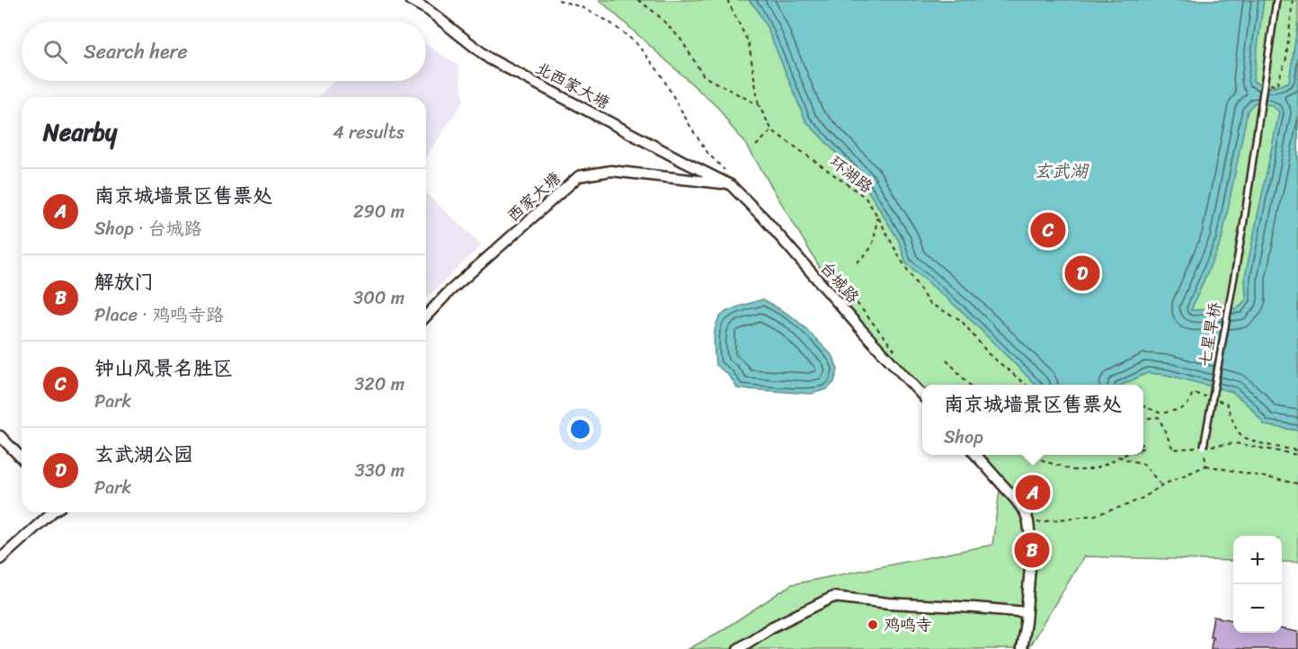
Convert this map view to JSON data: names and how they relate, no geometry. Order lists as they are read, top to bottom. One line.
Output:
{"streets":{"street":["北西家大塘","西家大塘","台城路"],"lane":["七星旱桥"],"path":["环湖路"]},"crossings":[["北西家大塘","西家大塘"],["北西家大塘","台城路"],["西家大塘","台城路"]],"water":["玄武湖"],"places":["鸡鸣寺"],"page":{"search":"Search here","heading":["Nearby","4 results"],"list":[{"mark":"A","name":"南京城墙景区售票处","note":"Shop · 台城路","value":"290 m"},{"mark":"B","name":"解放门","note":"Place · 鸡鸣寺路","value":"300 m"},{"mark":"C","name":"钟山风景名胜区","note":"Park","value":"320 m"},{"mark":"D","name":"玄武湖公园","note":"Park","value":"330 m"}],"pins":["C","D","A","B"],"popup":["南京城墙景区售票处","Shop"],"map_buttons":["+","−"]}}
